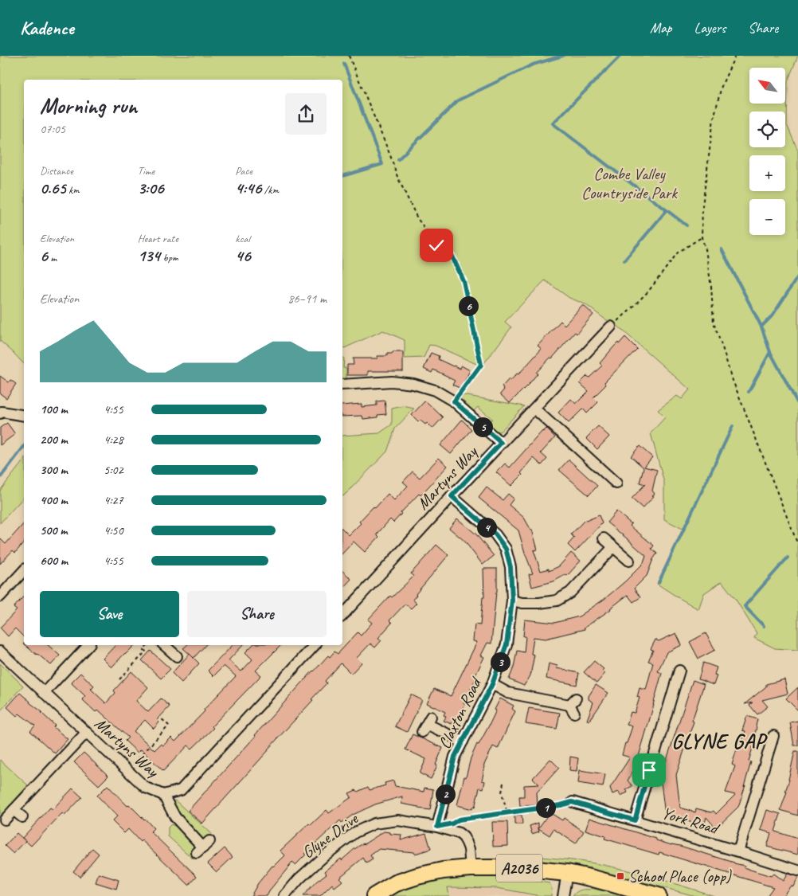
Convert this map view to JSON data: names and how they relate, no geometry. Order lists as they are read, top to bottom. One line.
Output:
{"streets":{"main road":["A2036"],"street":["Martyns Way","Claxton Road","York Road","Glyne Drive"]},"crossings":[["Martyns Way","Claxton Road"],["Claxton Road","Glyne Drive"],["Glyne Drive","A2036"]],"districts":["GLYNE GAP"],"parks":["Combe Valley Countryside Park"],"places":{"transit":["School Place (opp)"]},"north":"top left","page":{"header":"Kadence","nav":["Map","Layers","Share"],"map_buttons":["+","−"],"heading":["Morning run","07:05"],"stats":[["Distance","0.65 km"],["Time","3:06"],["Pace","4:46 /km"],["Elevation","6 m"],["Heart rate","134 bpm"],["kcal","46"]],"chart":["Elevation","86–91 m"],"pins":["6","5","4","3","2","1"],"list":[{"name":"100 m","note":"4:55"},{"name":"200 m","note":"4:28"},{"name":"300 m","note":"5:02"},{"name":"400 m","note":"4:27"},{"name":"500 m","note":"4:50"},{"name":"600 m","note":"4:55"}],"buttons":["Save","Share"]}}
